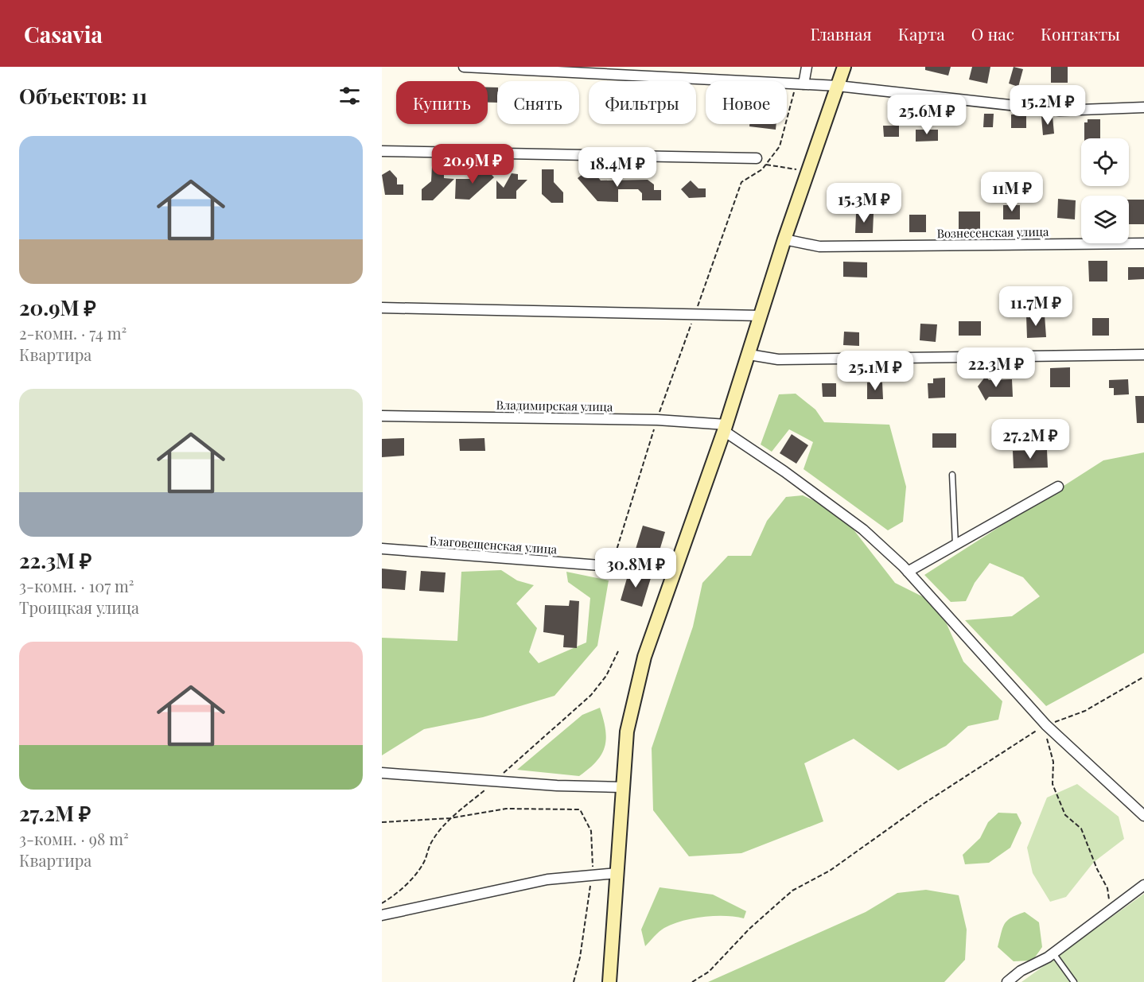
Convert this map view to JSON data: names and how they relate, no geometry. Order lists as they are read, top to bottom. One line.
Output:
{"streets":{"street":["Вознесенская улица","Владимирская улица","Благовещенская улица"]},"page":{"header":"Casavia","nav":["Главная","Карта","О нас","Контакты"],"heading":"Объектов: 11","chip":["Купить","Снять","Фильтры","Новое"],"price":["15.2M ₽","25.6M ₽","20.9M ₽","18.4M ₽","11M ₽","15.3M ₽","11.7M ₽","22.3M ₽","25.1M ₽","27.2M ₽","30.8M ₽"],"list":[{"name":"20.9M ₽","note":"2-комн. · 74 m² · Квартира"},{"name":"22.3M ₽","note":"3-комн. · 107 m² · Троицкая улица"},{"name":"27.2M ₽","note":"3-комн. · 98 m² · Квартира"}]}}
